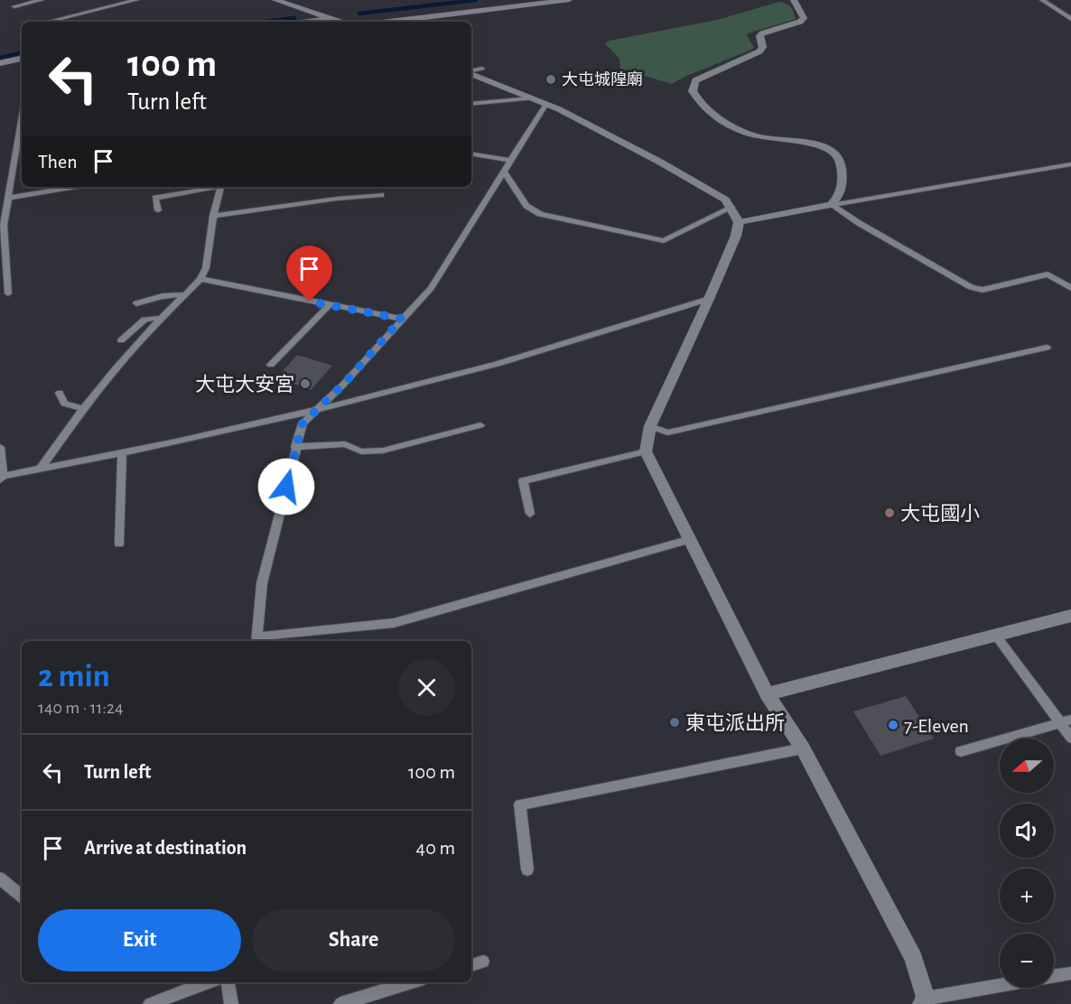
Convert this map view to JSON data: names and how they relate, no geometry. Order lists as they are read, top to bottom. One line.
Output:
{"places":["大屯城隍廟","大屯大安宮","大屯國小","東屯派出所","7-Eleven"],"north":"left","page":{"turn":["100 m","Turn left"],"then":"Then","heading":["2 min","140 m · 11:24"],"list":[{"name":"Turn left","value":"100 m"},{"name":"Arrive at destination","value":"40 m"}],"map_buttons":["+","−"],"buttons":["Exit","Share"]}}
